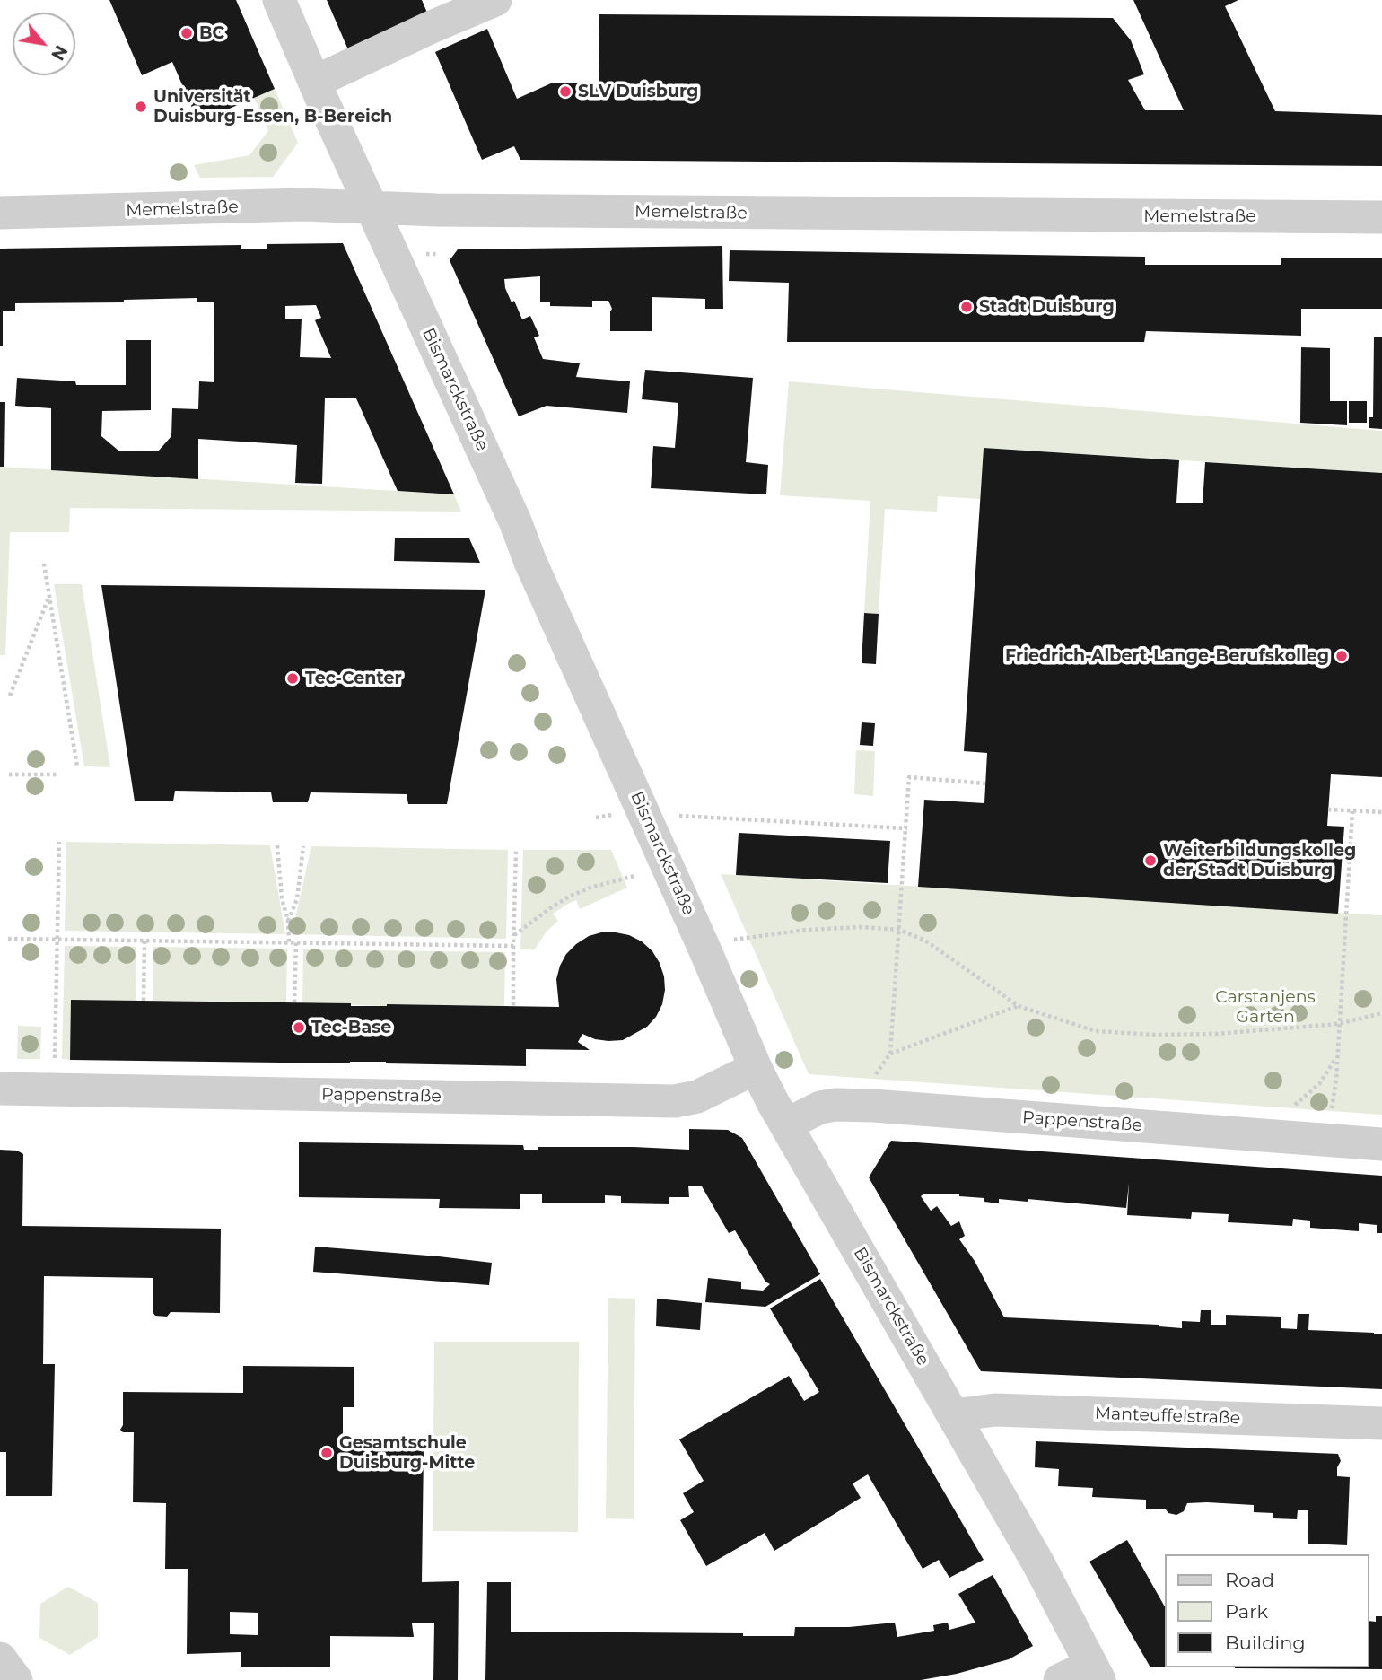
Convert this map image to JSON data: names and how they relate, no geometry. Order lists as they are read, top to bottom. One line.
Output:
{"streets":{"street":["Memelstraße","Bismarckstraße","Pappenstraße","Manteuffelstraße"]},"crossings":[["Memelstraße","Bismarckstraße"],["Bismarckstraße","Pappenstraße"],["Bismarckstraße","Manteuffelstraße"]],"parks":["Carstanjens Garten"],"places":["BC","SLV Duisburg","Universität Duisburg-Essen, B-Bereich","Stadt Duisburg","Friedrich-Albert-Lange-Berufskolleg","Tec-Center","Weiterbildungskolleg der Stadt Duisburg","Tec-Base","Gesamtschule Duisburg-Mitte"],"legend":["Road","Park","Building"],"north":"bottom right"}
